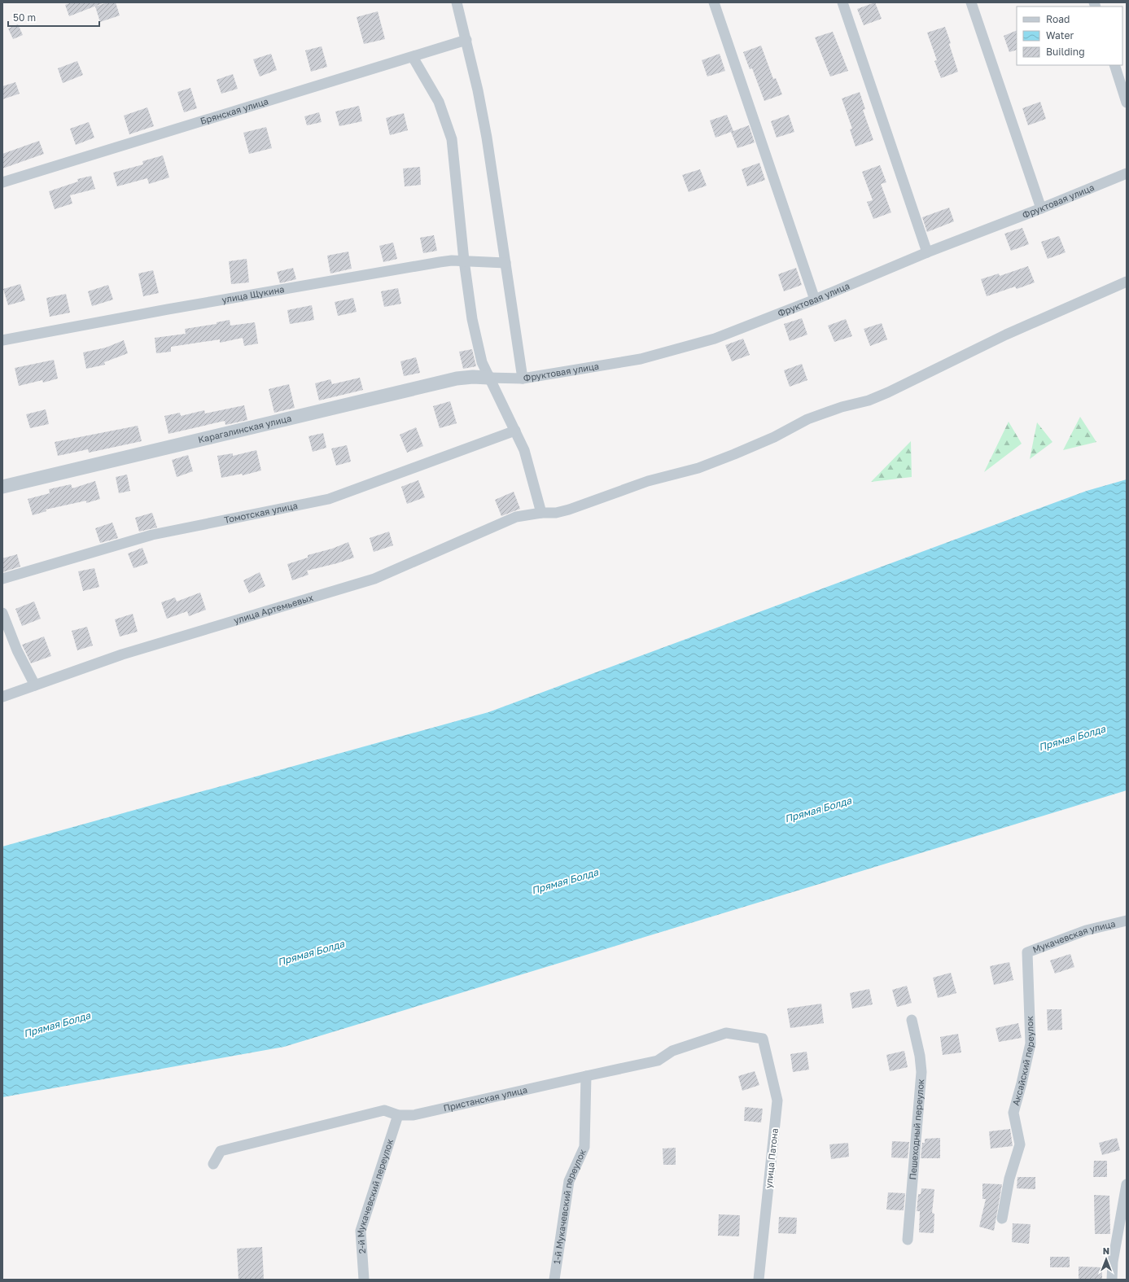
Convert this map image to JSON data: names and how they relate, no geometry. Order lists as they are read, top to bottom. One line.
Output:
{"streets":{"street":["Брянская улица","Фруктовая улица","улица Щукина","Карагалинская улица","Томотская улица","улица Артемьевых","Мукачевская улица","Аксайский переулок","Пристанская улица","Пешеходный переулок","улица Патона","2-й Мукачевский переулок","1-й Мукачевский переулок"]},"crossings":[["Фруктовая улица","Карагалинская улица"],["Мукачевская улица","Аксайский переулок"],["Пристанская улица","улица Патона"],["Пристанская улица","2-й Мукачевский переулок"],["Пристанская улица","1-й Мукачевский переулок"]],"water":["Прямая Болда"],"legend":["Road","Water","Building"],"scale_bar":"50 m","north":"top"}
